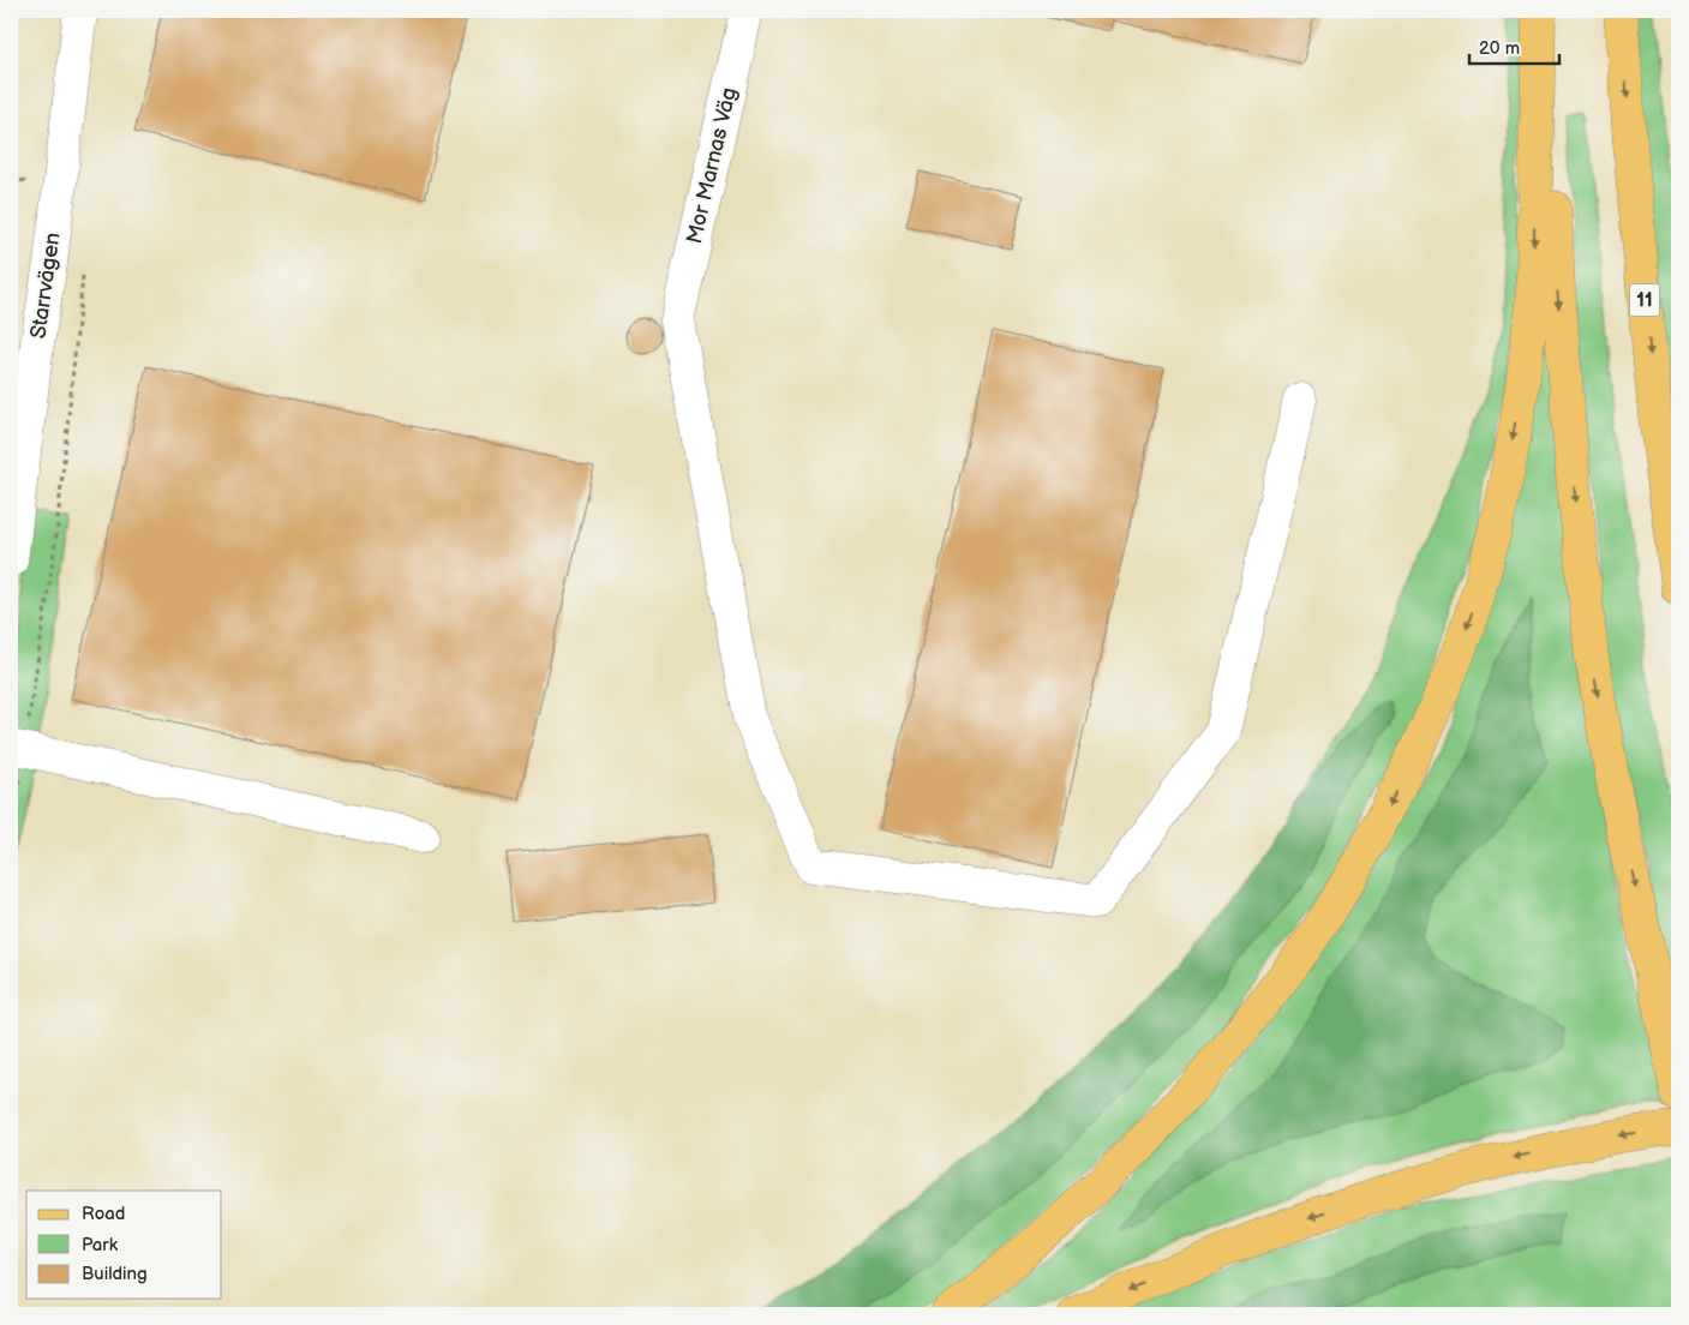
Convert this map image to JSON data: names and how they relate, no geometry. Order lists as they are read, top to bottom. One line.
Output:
{"streets":{"main road":["11"],"street":["Mor Marnas Väg","Starrvägen"]},"legend":["Road","Park","Building"],"scale_bar":"20 m"}
